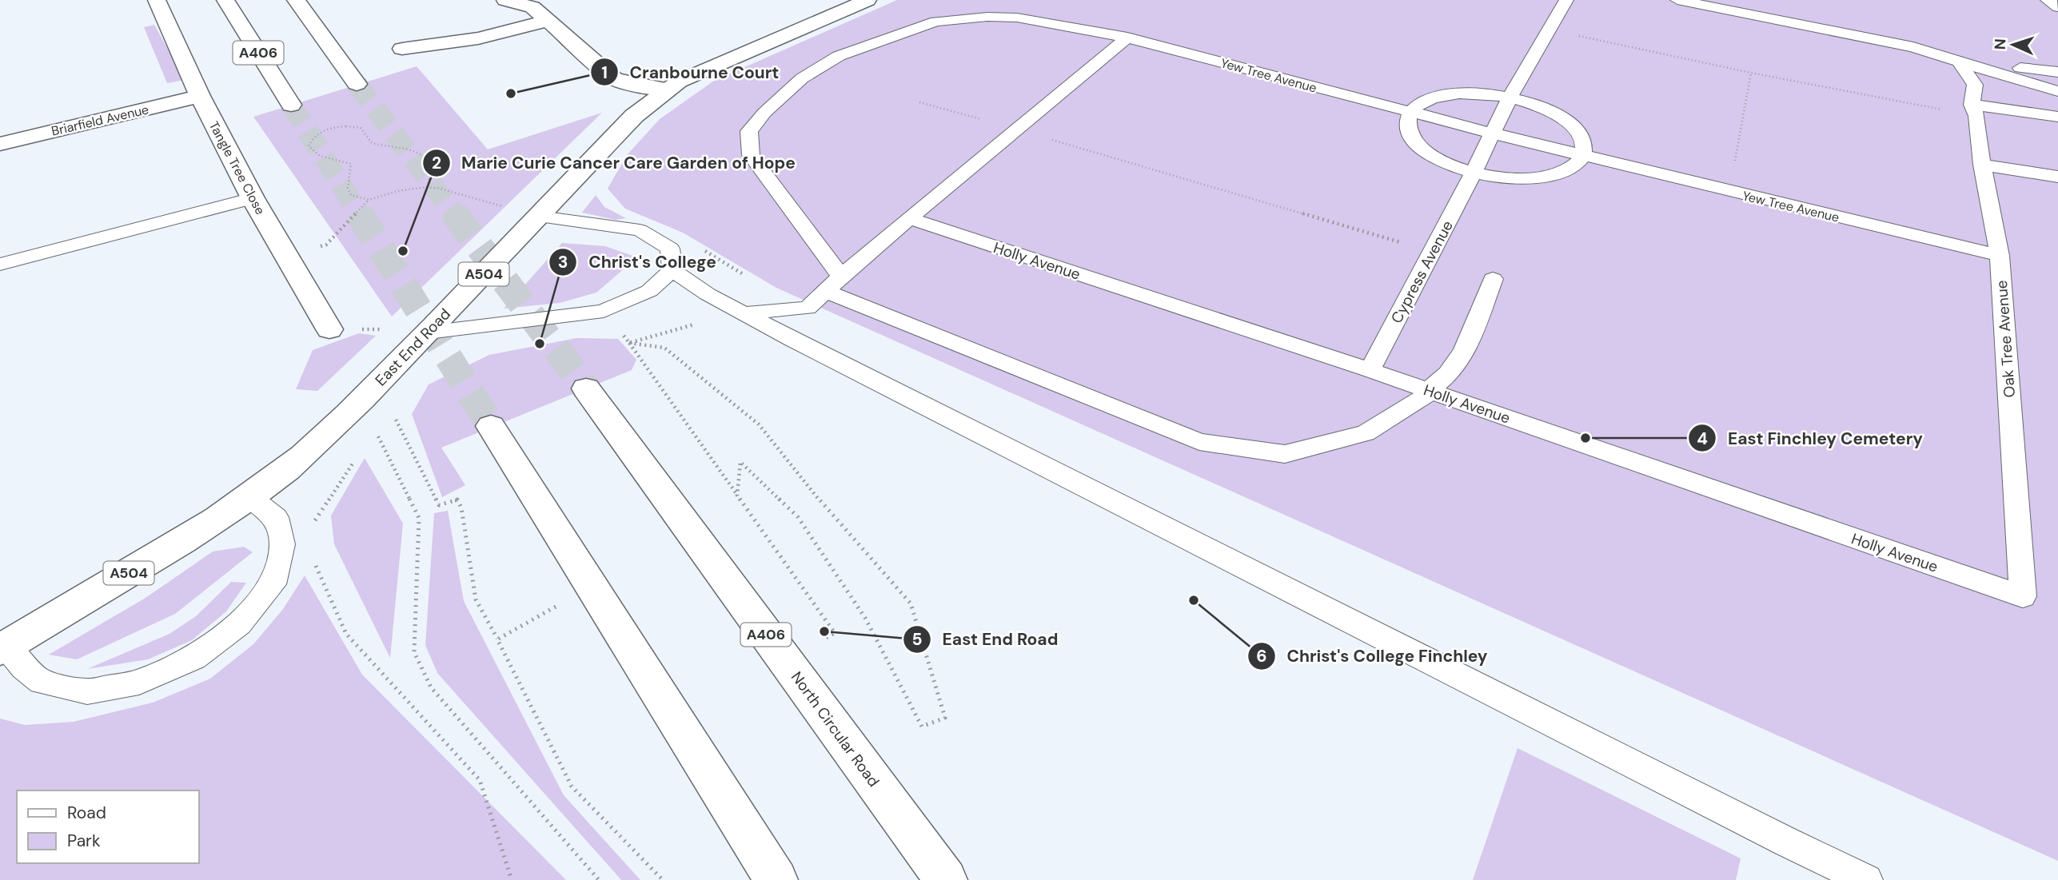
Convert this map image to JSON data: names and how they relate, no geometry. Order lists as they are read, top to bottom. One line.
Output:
{"streets":{"main road":["A406","Briarfield Avenue","Tangle Tree Close","A504","East End Road","North Circular Road"],"lane":["Yew Tree Avenue","Holly Avenue","Cypress Avenue","Oak Tree Avenue"]},"crossings":[["Yew Tree Avenue","Cypress Avenue"],["Yew Tree Avenue","Oak Tree Avenue"],["Briarfield Avenue","Tangle Tree Close"],["Holly Avenue","Cypress Avenue"],["Holly Avenue","Oak Tree Avenue"]],"places":["Cranbourne Court","Marie Curie Cancer Care Garden of Hope","Christ's College","East Finchley Cemetery","Christ's College Finchley","East End Road"],"legend":["Road","Park"],"north":"left"}
